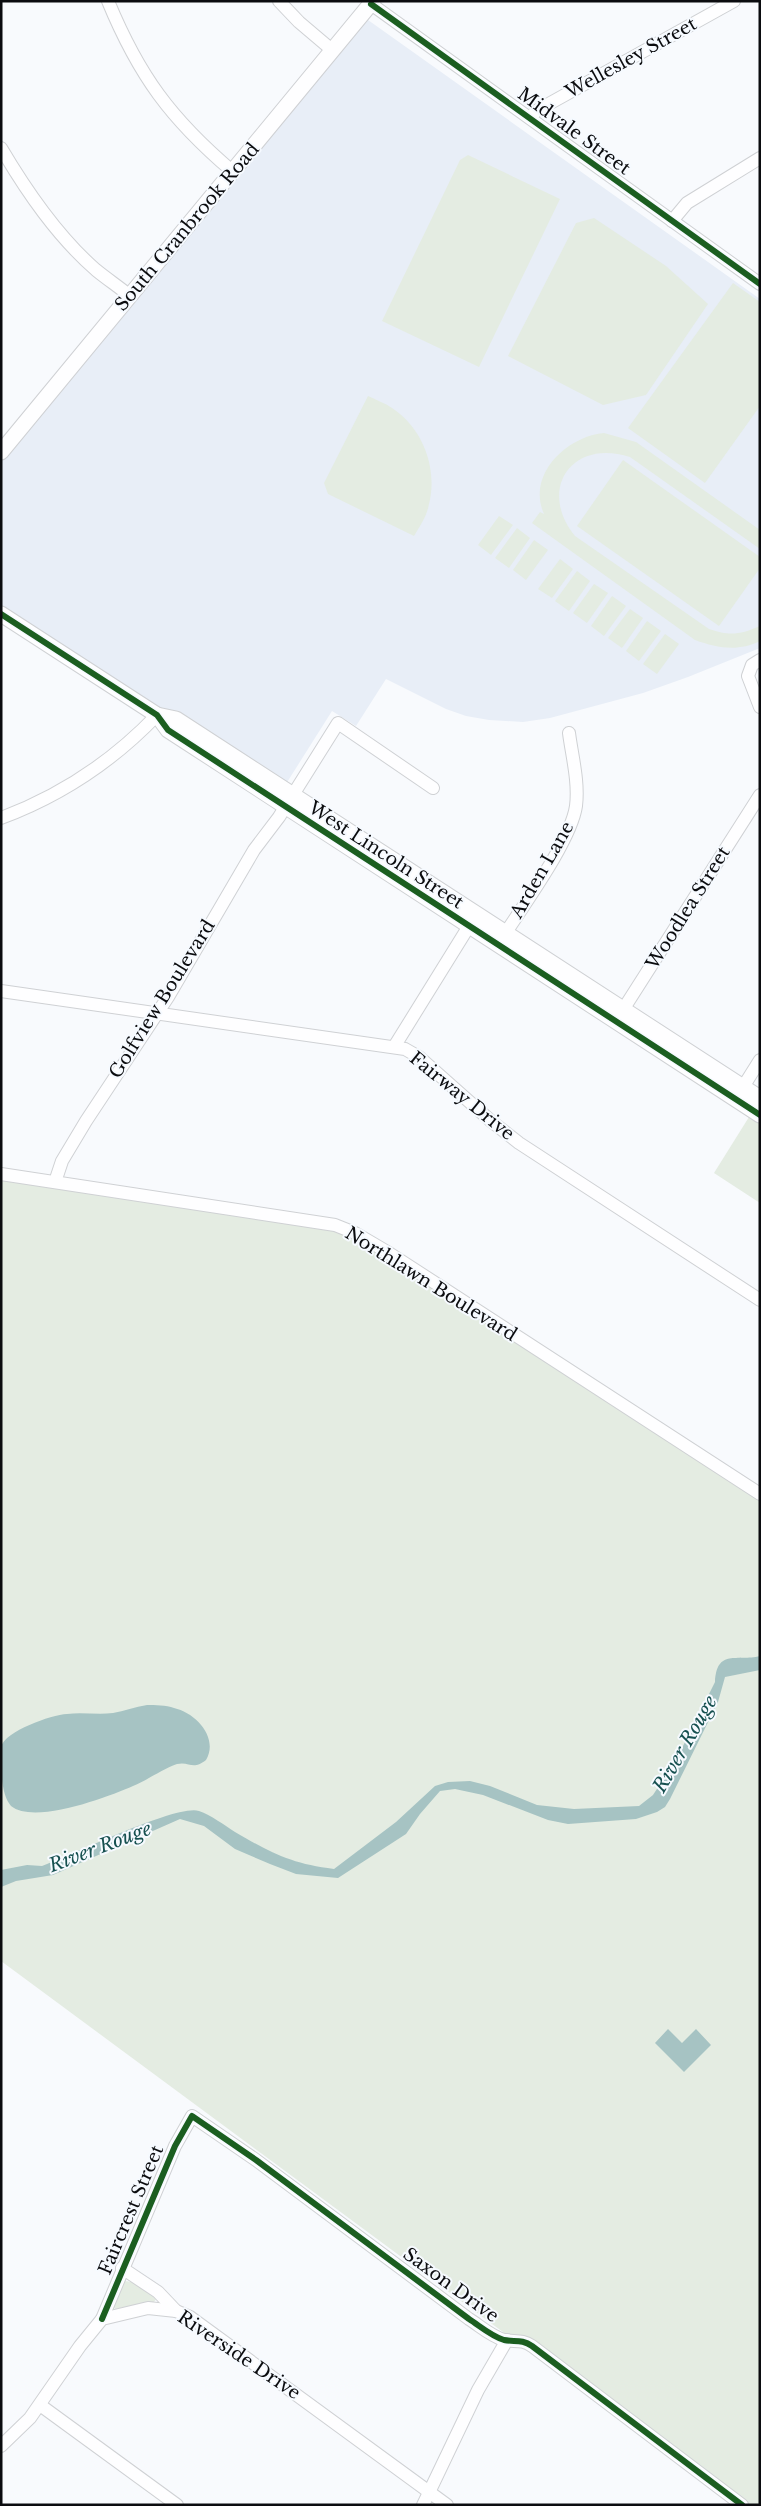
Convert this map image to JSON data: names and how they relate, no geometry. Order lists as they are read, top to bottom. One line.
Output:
{"streets":{"street":["Wellesley Street","Midvale Street","South Cranbrook Road","West Lincoln Street","Arden Lane","Woodlea Street","Golfview Boulevard","Fairway Drive","Northlawn Boulevard","Faircrest Street","Saxon Drive","Riverside Drive"]},"crossings":[["Wellesley Street","Midvale Street"],["Midvale Street","South Cranbrook Road"],["West Lincoln Street","Arden Lane"],["West Lincoln Street","Woodlea Street"],["West Lincoln Street","Golfview Boulevard"],["Golfview Boulevard","Fairway Drive"],["Golfview Boulevard","Northlawn Boulevard"],["Faircrest Street","Saxon Drive"],["Faircrest Street","Riverside Drive"]],"water":["River Rouge"]}
